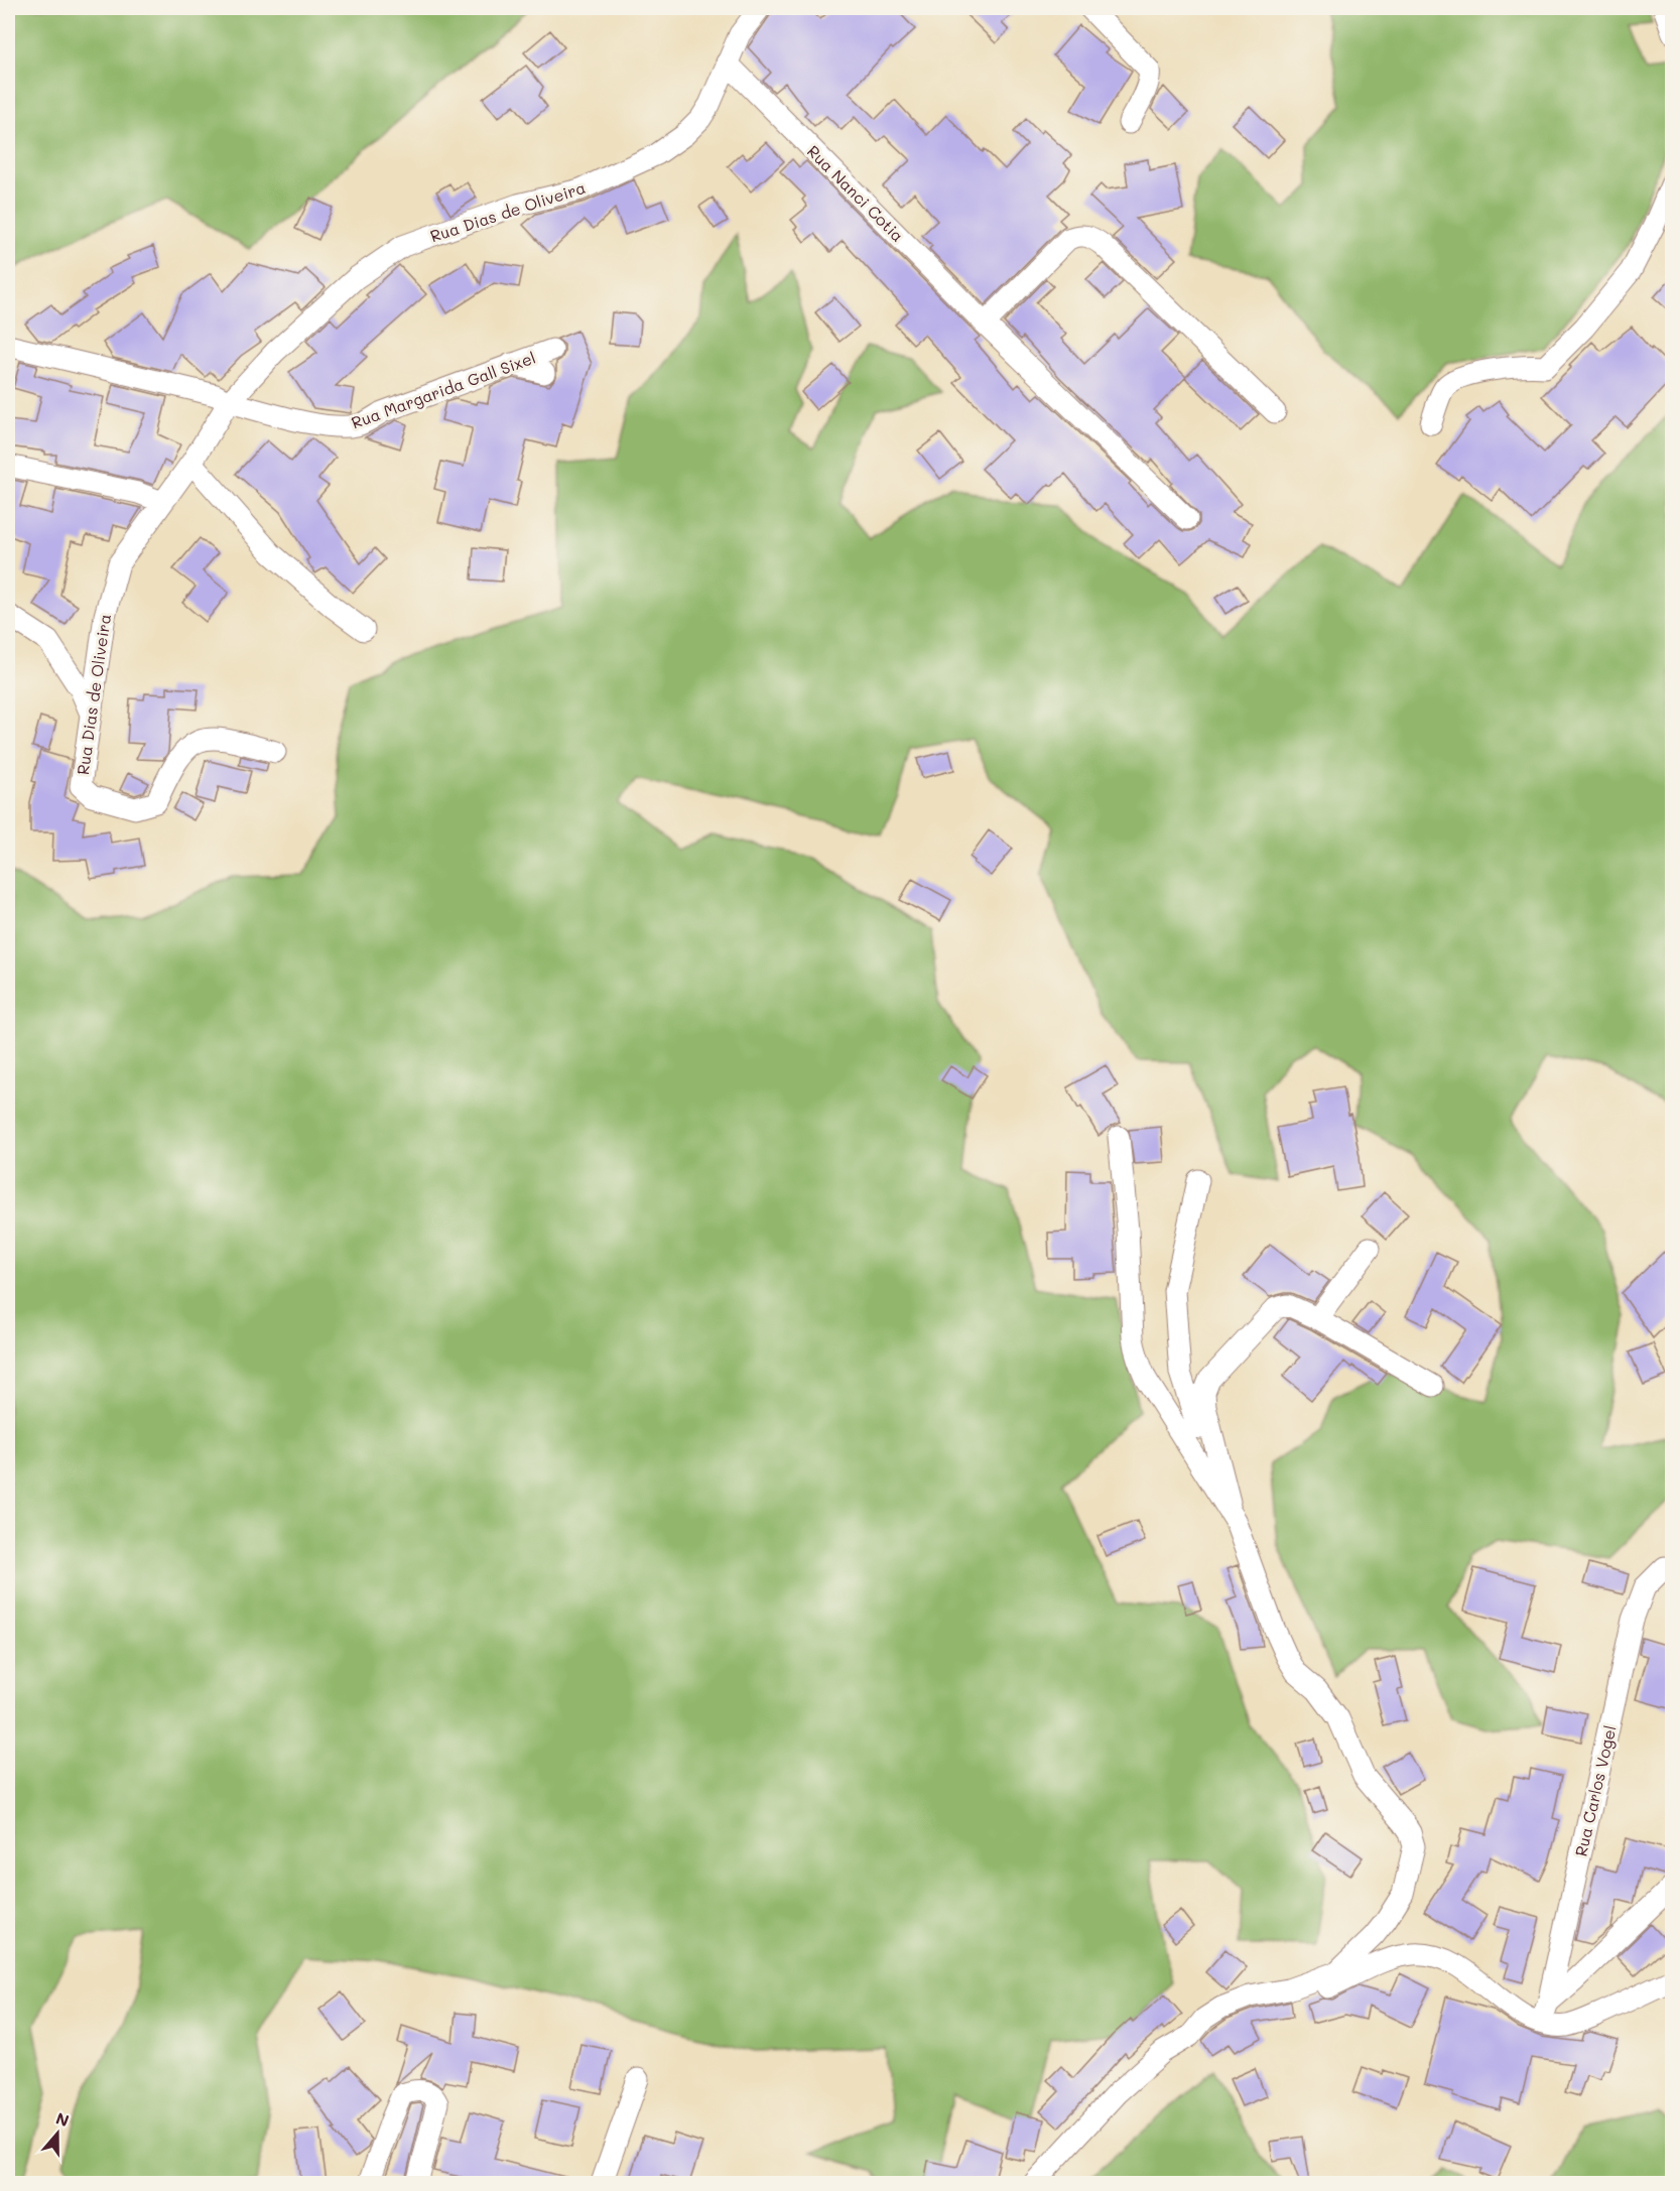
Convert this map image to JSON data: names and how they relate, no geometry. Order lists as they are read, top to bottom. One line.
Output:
{"streets":{"street":["Rua Nanci Cotia","Rua Dias de Oliveira","Rua Margarida Gall Sixel","Rua Carlos Vogel"]},"crossings":[["Rua Nanci Cotia","Rua Dias de Oliveira"],["Rua Dias de Oliveira","Rua Margarida Gall Sixel"]],"north":"top"}
